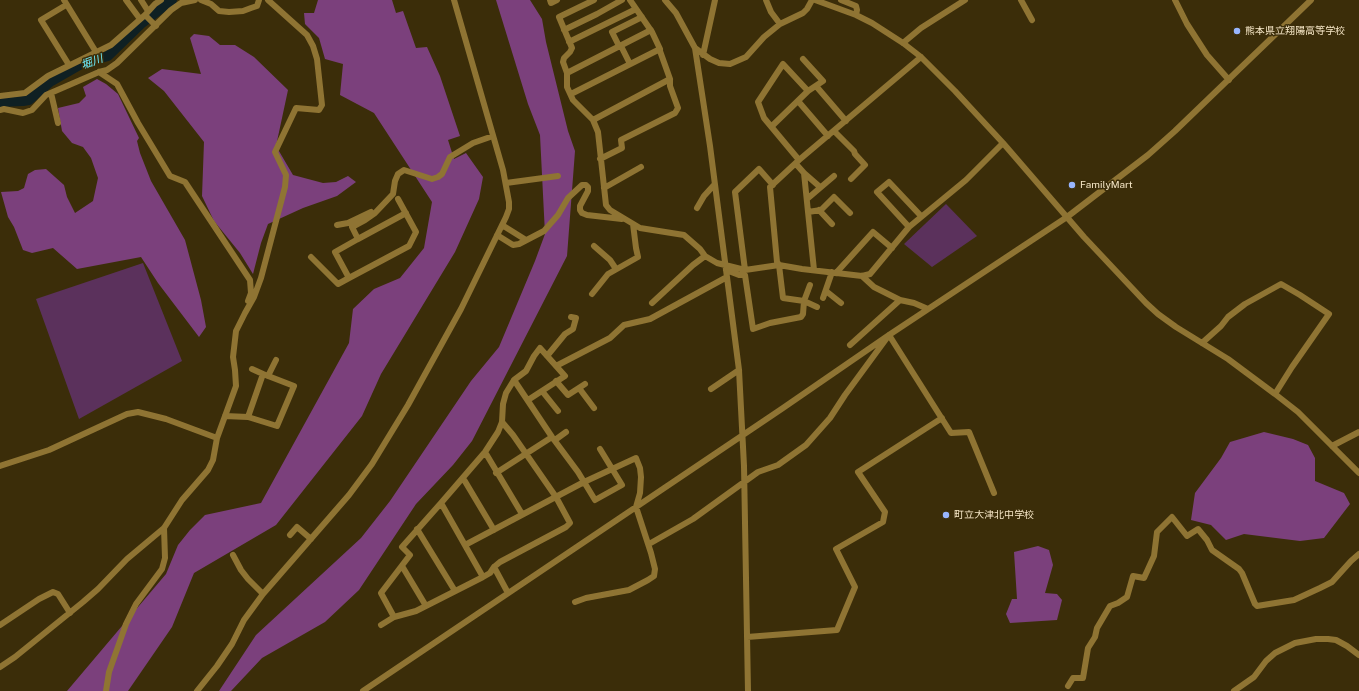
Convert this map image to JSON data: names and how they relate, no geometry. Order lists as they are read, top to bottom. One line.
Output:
{"water":["堀川"],"places":["熊本県立翔陽高等学校","FamilyMart","町立大津北中学校"]}
